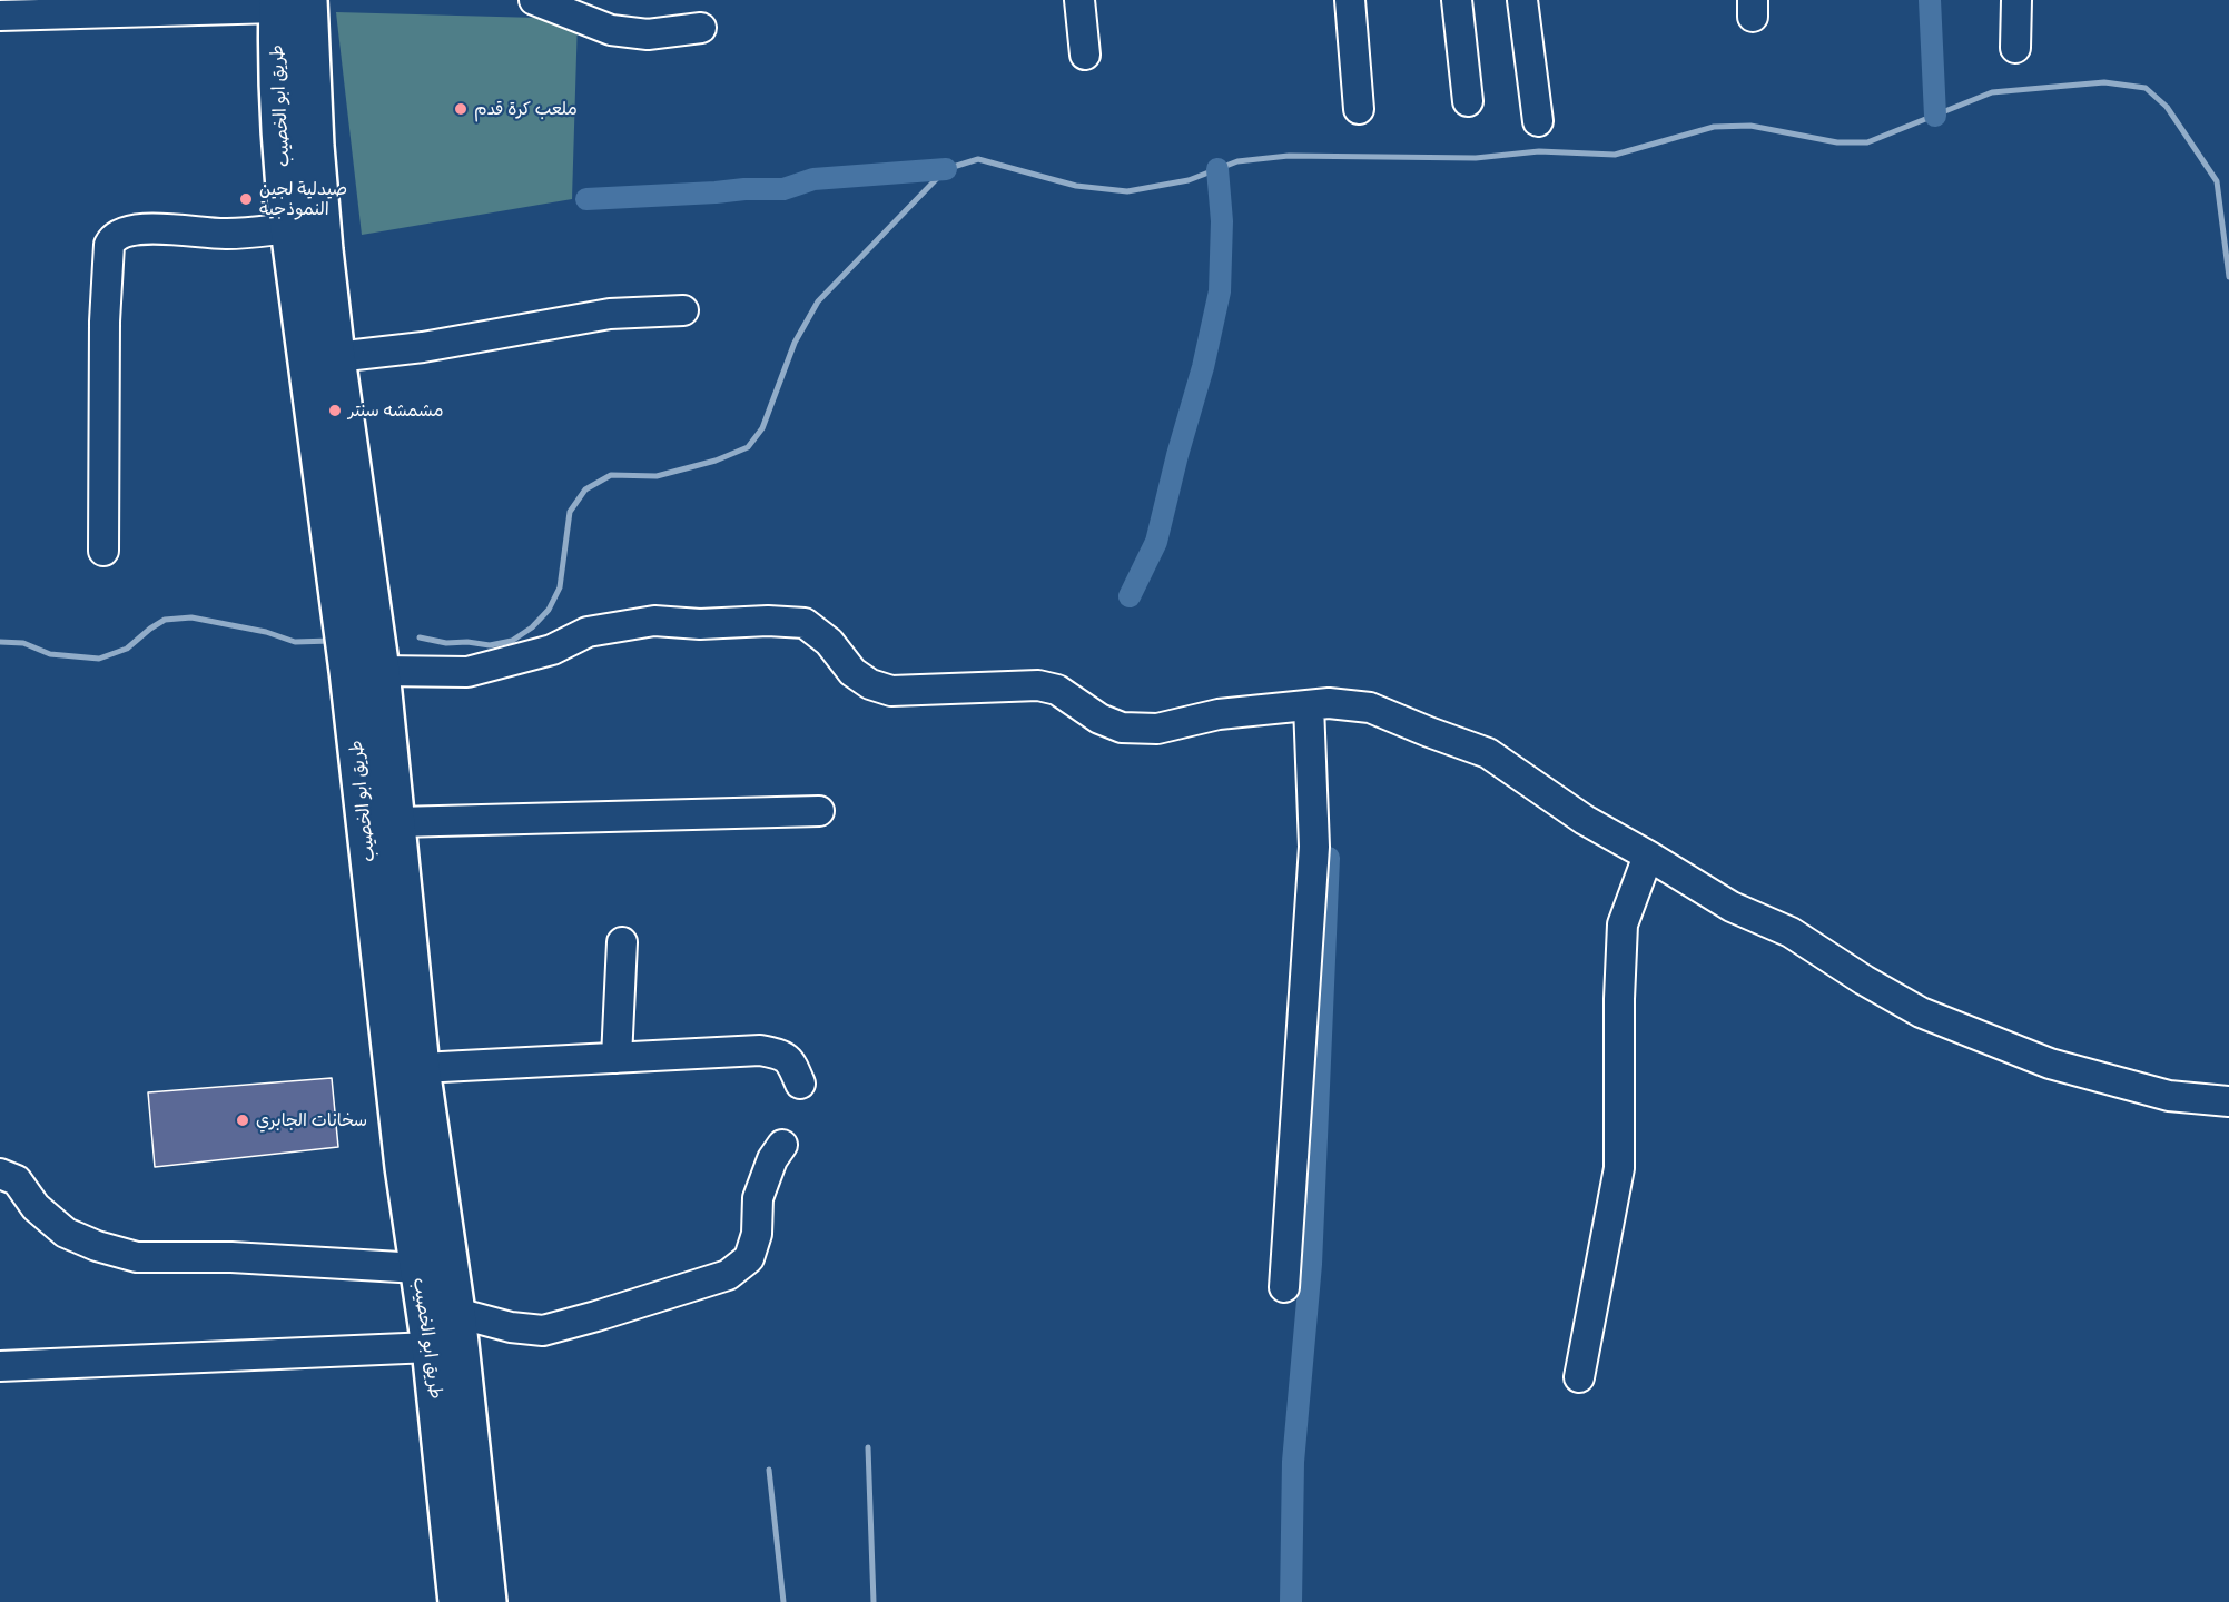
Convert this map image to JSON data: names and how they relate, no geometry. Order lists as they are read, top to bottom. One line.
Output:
{"streets":{"main road":["طريق ابو الخصيب"]},"places":["ملعب كرة قدم","صيدلية لجين النموذجية","مشمشه سنتر","سخانات الجابري"]}
